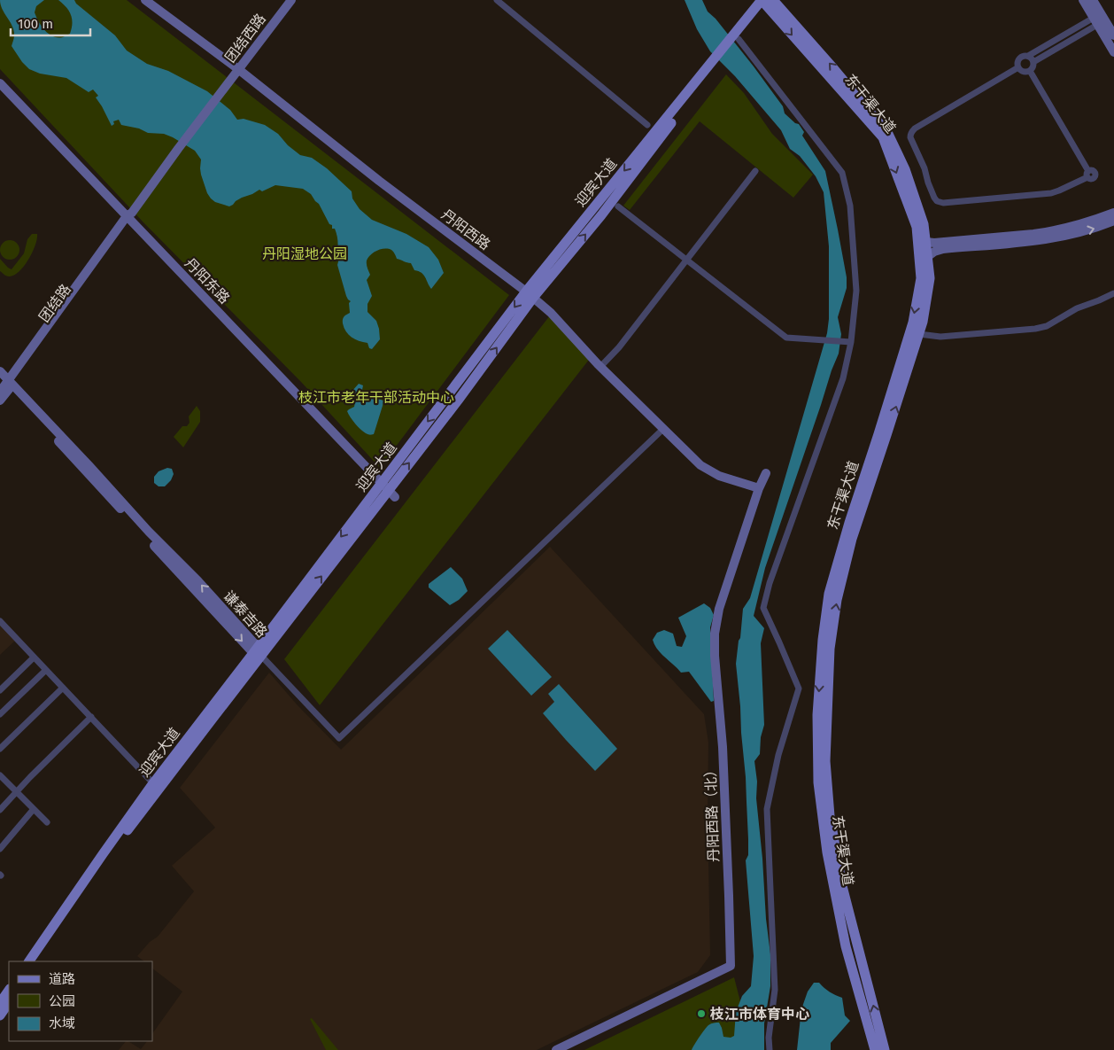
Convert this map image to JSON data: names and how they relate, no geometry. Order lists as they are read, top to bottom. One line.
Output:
{"streets":{"main road":["东干渠大道","迎宾大道"],"street":["团结西路","丹阳西路","丹阳东路","团结路","谦泰吉路","丹阳西路（北）"]},"crossings":[["团结西路","丹阳西路"],["团结西路","团结路"],["东干渠大道","迎宾大道"],["迎宾大道","丹阳西路"],["迎宾大道","丹阳东路"],["迎宾大道","谦泰吉路"],["丹阳西路","丹阳西路（北）"],["丹阳东路","团结路"],["团结路","谦泰吉路"]],"parks":["丹阳湿地公园","枝江市老年干部活动中心"],"places":["枝江市体育中心"],"legend":["道路","公园","水域"],"scale_bar":"100 m"}
